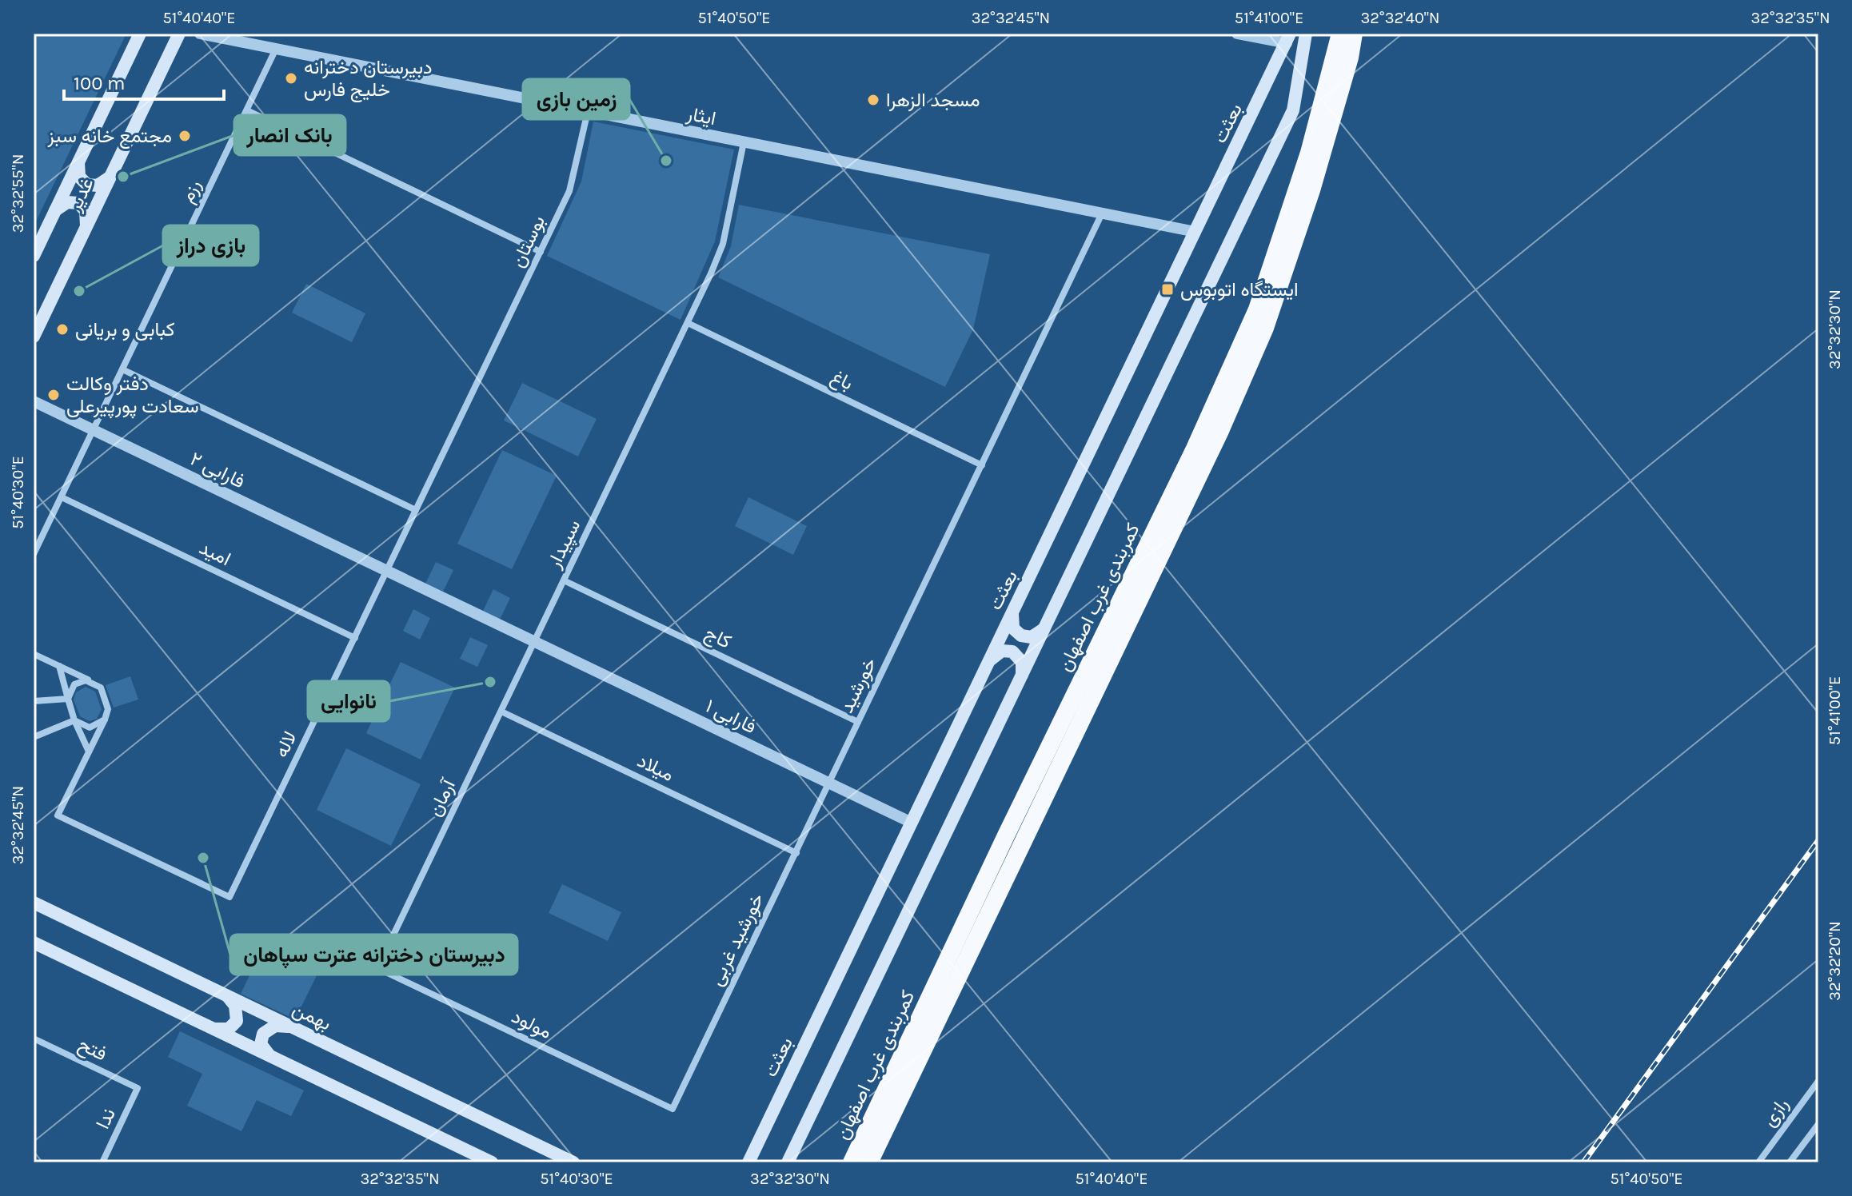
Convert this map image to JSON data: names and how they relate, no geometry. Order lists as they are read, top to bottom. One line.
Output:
{"streets":{"highway":["کمربندی غرب اصفهان"],"main road":["بعثت","غدیر","بهمن"],"street":["ایثار","رزم","بوستان","باغ","فارابی ۲","سپیدار","امید","کاج","خورشید","فارابی ۱","لاله","میلاد","آرمان","خورشید غربی","مولود","فتح","رازی","ندا"]},"crossings":[["ایثار","بعثت"],["ایثار","رزم"],["ایثار","بوستان"],["ایثار","سپیدار"],["ایثار","خورشید"],["بعثت","فارابی ۱"],["رزم","فارابی ۲"],["رزم","امید"],["بوستان","لاله"],["باغ","سپیدار"],["باغ","خورشید"],["فارابی ۲","سپیدار"],["فارابی ۲","فارابی ۱"],["فارابی ۲","لاله"],["فارابی ۲","آرمان"],["سپیدار","کاج"],["سپیدار","فارابی ۱"],["سپیدار","آرمان"],["امید","لاله"],["کاج","خورشید"],["خورشید","فارابی ۱"],["خورشید","خورشید غربی"],["فارابی ۱","آرمان"],["فارابی ۱","خورشید غربی"],["میلاد","آرمان"],["میلاد","خورشید غربی"],["آرمان","مولود"],["خورشید غربی","مولود"],["فتح","ندا"]],"places":{"other":["دبیرستان دخترانه خلیج فارس","مسجد الزهرا","مجتمع خانه سبز","زمین بازی","بانک انصار","بازی دراز","کبابی و بریانی","دفتر وکالت سعادت پورپیرعلی","نانوایی","دبیرستان دخترانه عترت سپاهان"],"transit":["ایستگاه اتوبوس"]},"scale_bar":"100 m","coordinates":["51°40'40\"E","51°40'50\"E","32°32'45\"N","51°41'00\"E","32°32'40\"N","32°32'35\"N","32°32'55\"N","32°32'30\"N","51°40'30\"E","32°32'20\"N"]}
